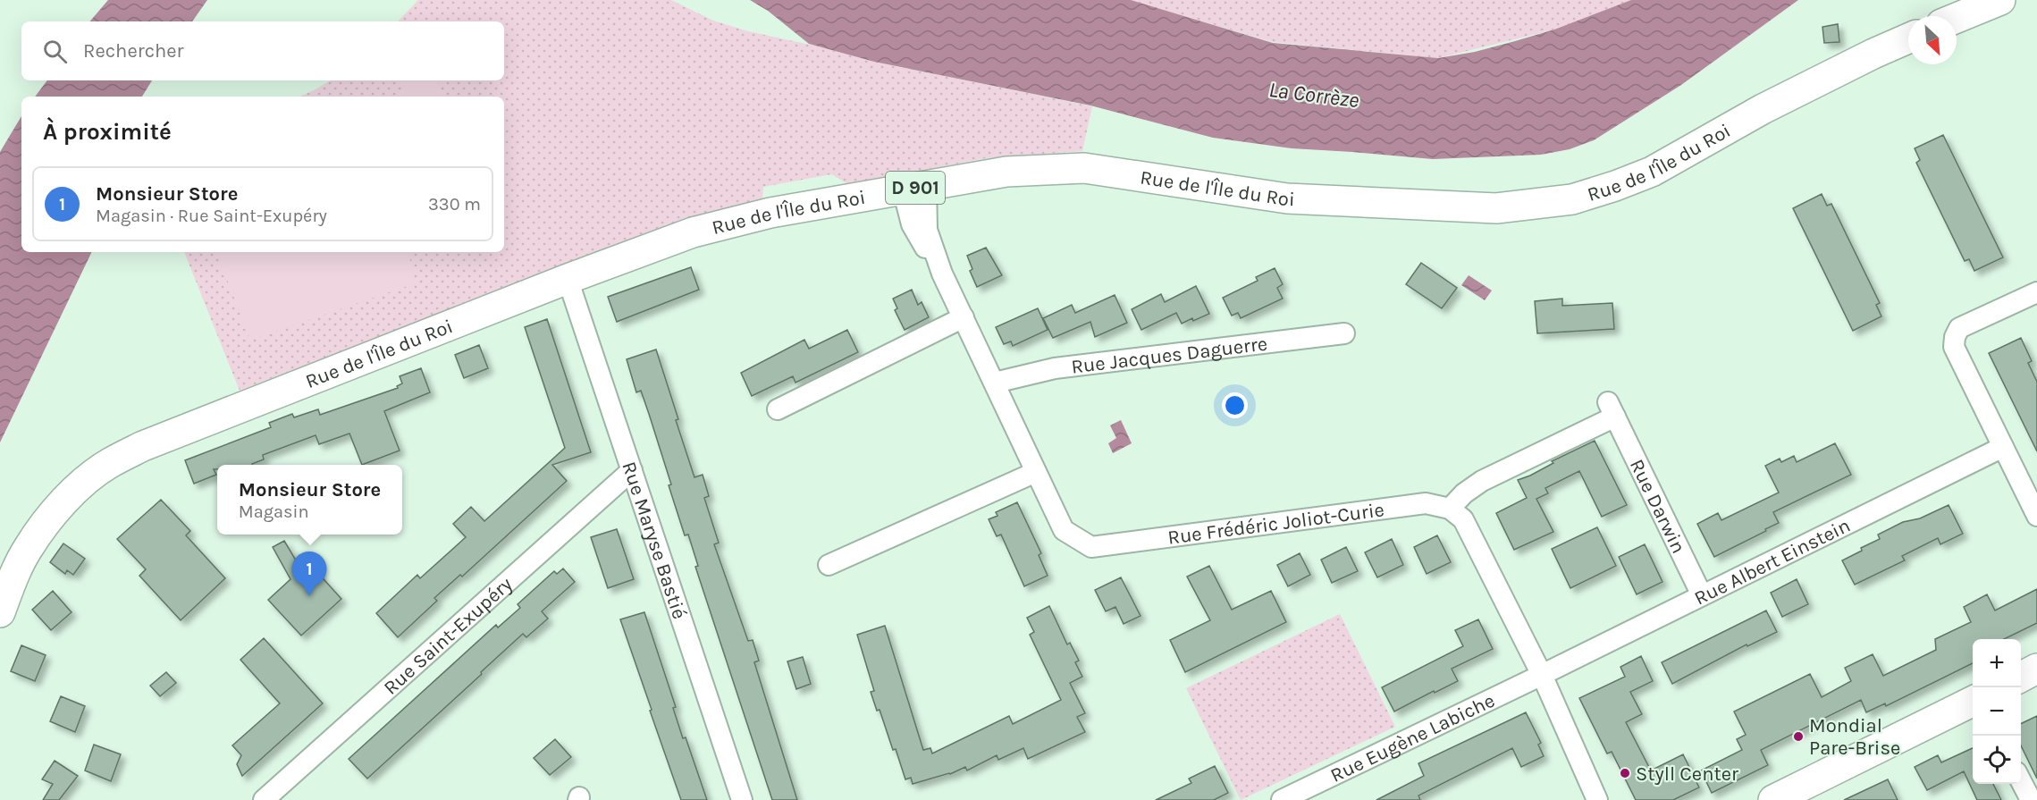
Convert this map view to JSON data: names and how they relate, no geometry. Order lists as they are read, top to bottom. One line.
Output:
{"streets":{"main road":["Rue de l'Île du Roi","D 901"],"street":["Rue Jacques Daguerre","Rue Darwin","Rue Frédéric Joliot-Curie","Rue Maryse Bastié","Rue Albert Einstein","Rue Saint-Exupéry","Rue Eugène Labiche"]},"crossings":[["Rue de l'Île du Roi","Rue Frédéric Joliot-Curie"],["Rue de l'Île du Roi","Rue Maryse Bastié"],["Rue Jacques Daguerre","Rue Frédéric Joliot-Curie"],["Rue Darwin","Rue Frédéric Joliot-Curie"],["Rue Darwin","Rue Albert Einstein"],["Rue Maryse Bastié","Rue Saint-Exupéry"],["Rue Albert Einstein","Rue Eugène Labiche"]],"water":["La Corrèze"],"places":["Mondial Pare-Brise","Styll Center"],"north":"bottom right","page":{"search":"Rechercher","heading":"À proximité","list":[{"mark":"1","name":"Monsieur Store","note":"Magasin · Rue Saint-Exupéry","value":"330 m"}],"popup":["Monsieur Store","Magasin"],"pins":"1","map_buttons":["+","−"]}}
